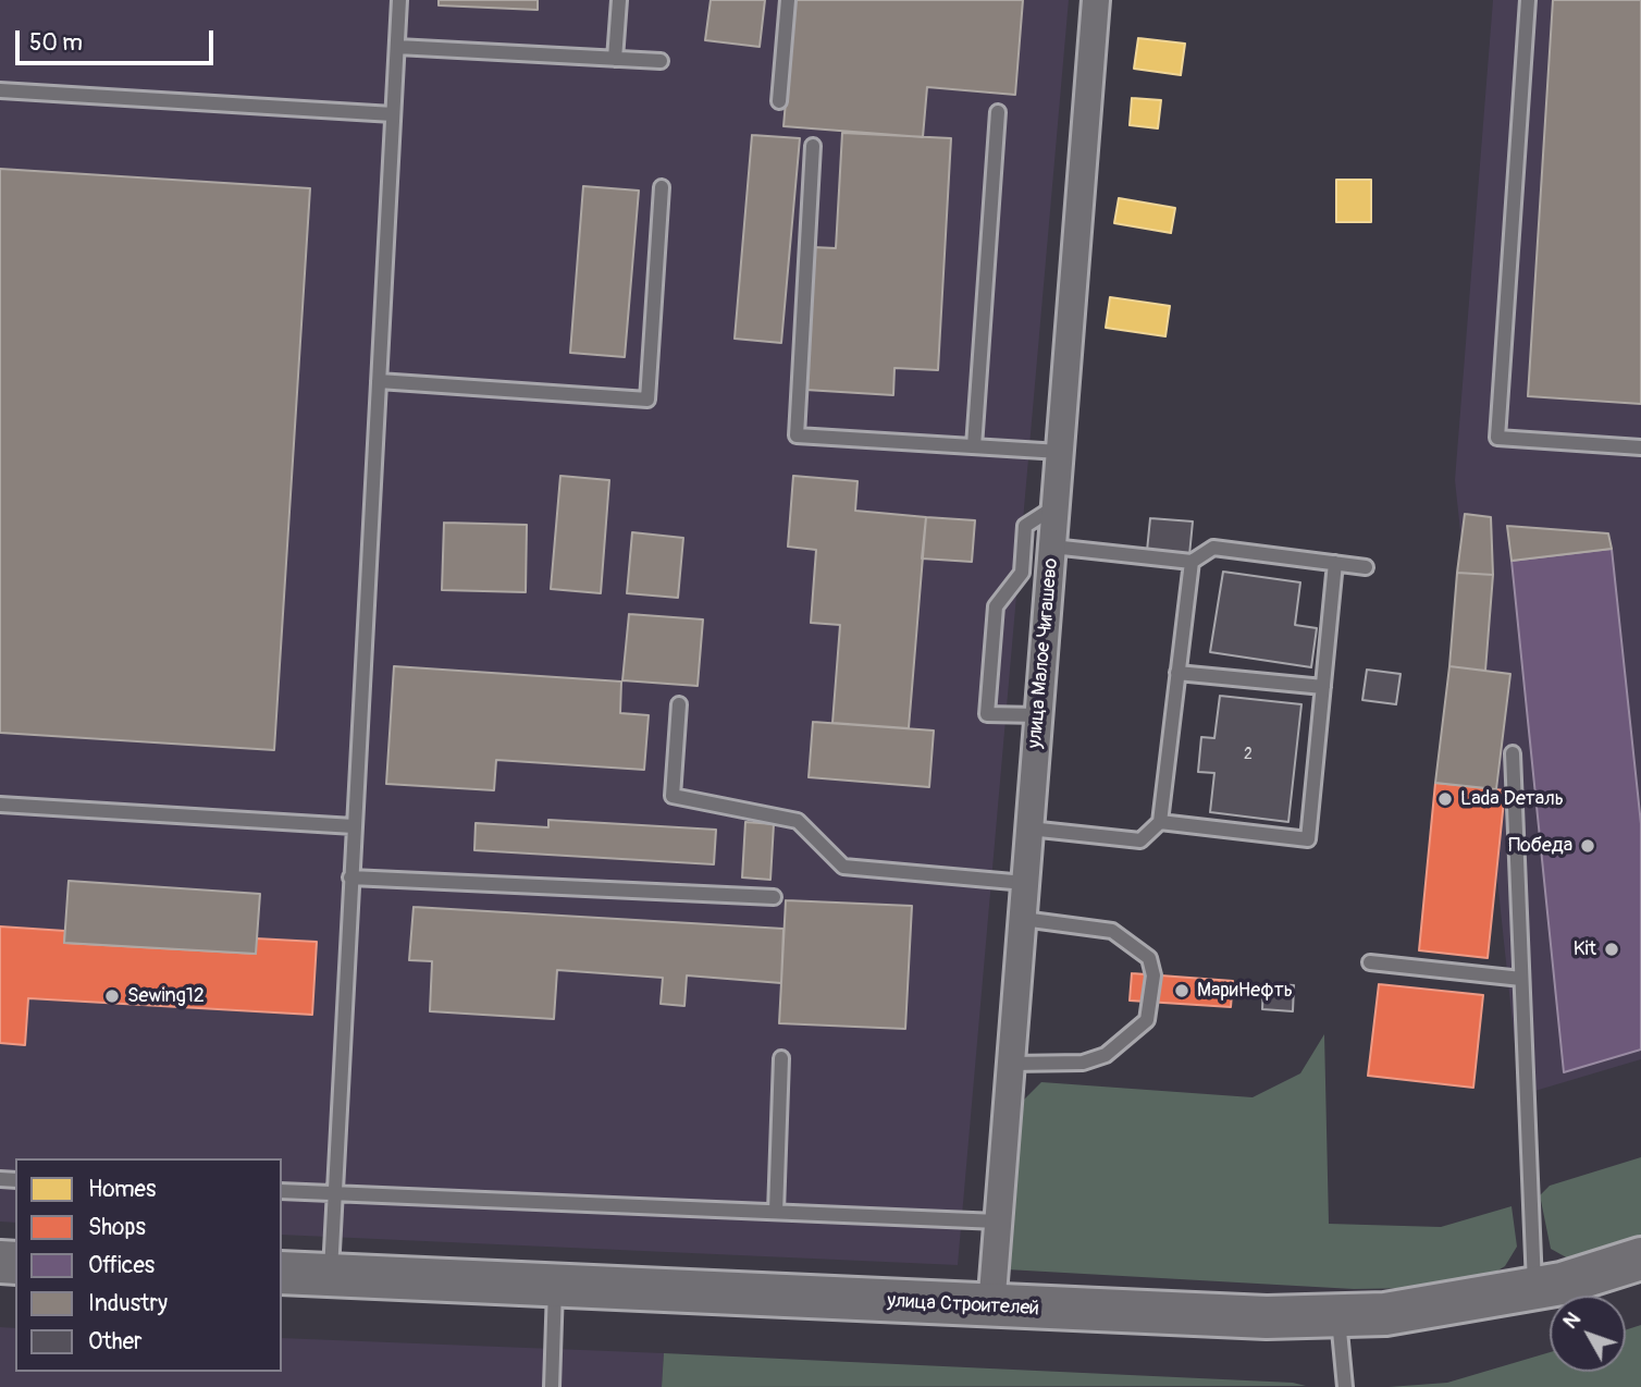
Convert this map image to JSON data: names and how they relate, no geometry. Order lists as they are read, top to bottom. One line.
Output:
{"streets":{"main road":["улица Строителей"],"street":["улица Малое Чигашево"]},"crossings":[["улица Малое Чигашево","улица Строителей"]],"places":["Lada Dеталь","Победа","Kit","МариНефть","Sewing12"],"house_numbers":["2"],"legend":["Homes","Shops","Offices","Industry","Other"],"scale_bar":"50 m","north":"top left"}
